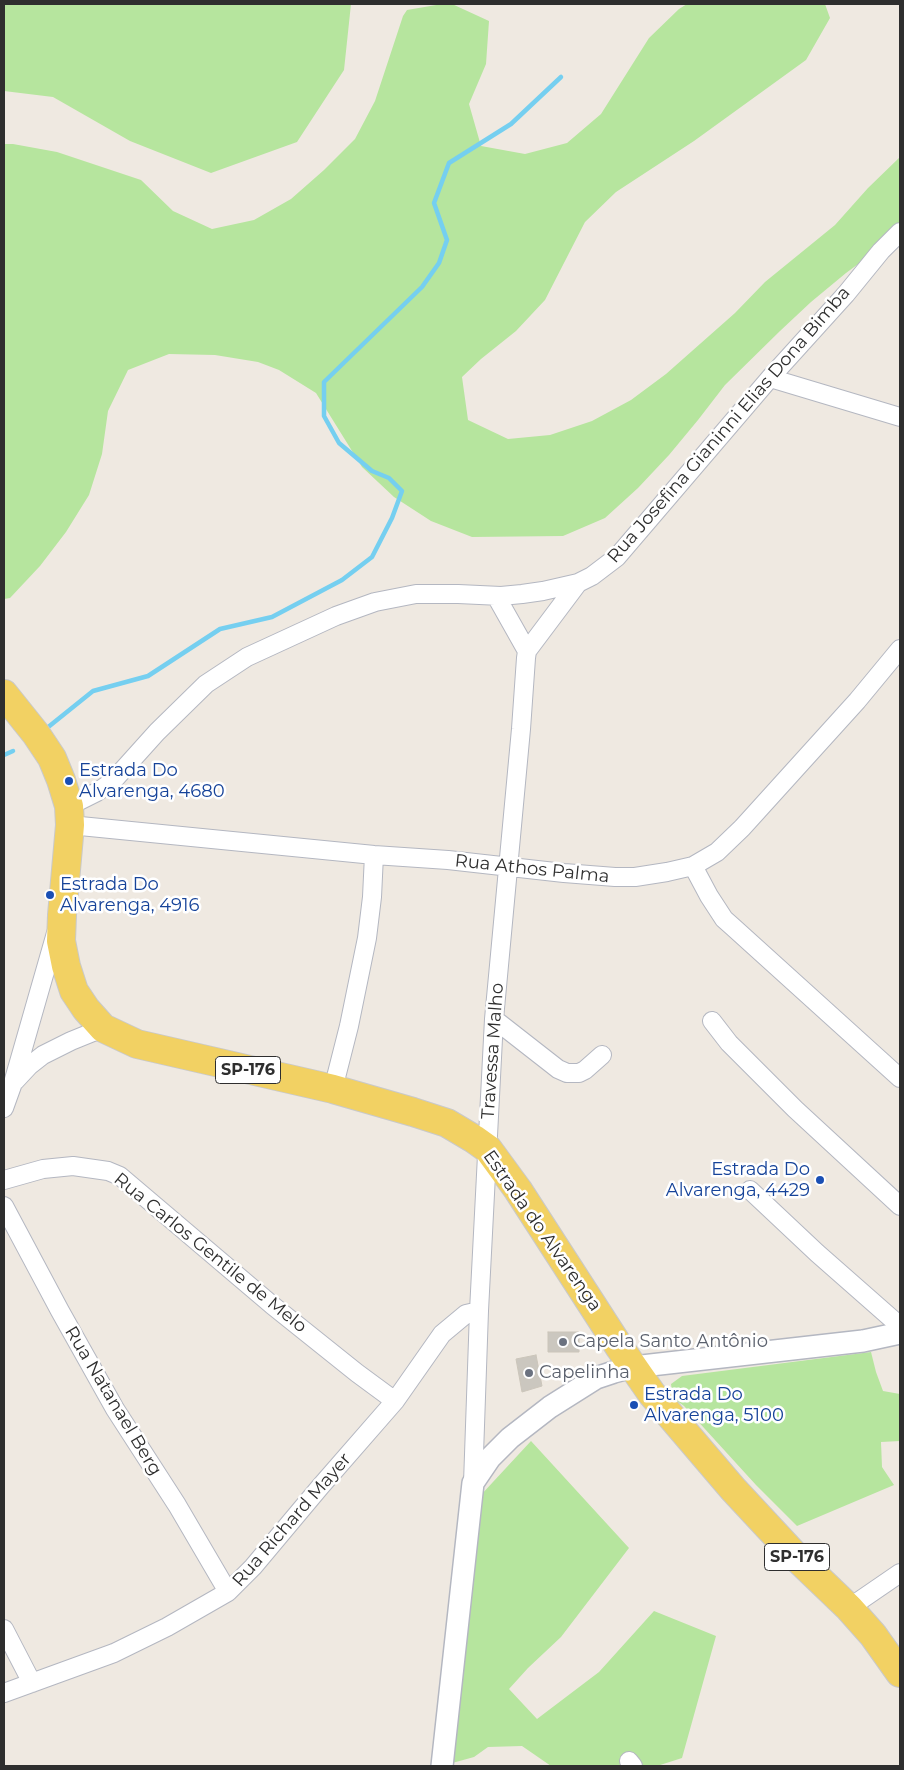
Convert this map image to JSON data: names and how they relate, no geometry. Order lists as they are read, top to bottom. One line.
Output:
{"streets":{"main road":["SP-176","Estrada do Alvarenga"],"street":["Rua Josefina Gianinni Elias Dona Bimba","Rua Athos Palma","Travessa Malho","Rua Carlos Gentile de Melo","Rua Natanael Berg","Rua Richard Mayer"]},"crossings":[["Rua Josefina Gianinni Elias Dona Bimba","Rua Athos Palma"],["Rua Josefina Gianinni Elias Dona Bimba","Estrada do Alvarenga"],["Rua Athos Palma","Travessa Malho"],["Rua Athos Palma","Estrada do Alvarenga"],["Travessa Malho","Estrada do Alvarenga"],["Travessa Malho","Rua Richard Mayer"],["Rua Carlos Gentile de Melo","Rua Richard Mayer"],["Rua Natanael Berg","Rua Richard Mayer"]],"places":["Estrada Do Alvarenga, 4680","Estrada Do Alvarenga, 4916","Estrada Do Alvarenga, 4429","Capela Santo Antônio","Capelinha","Estrada Do Alvarenga, 5100"]}
